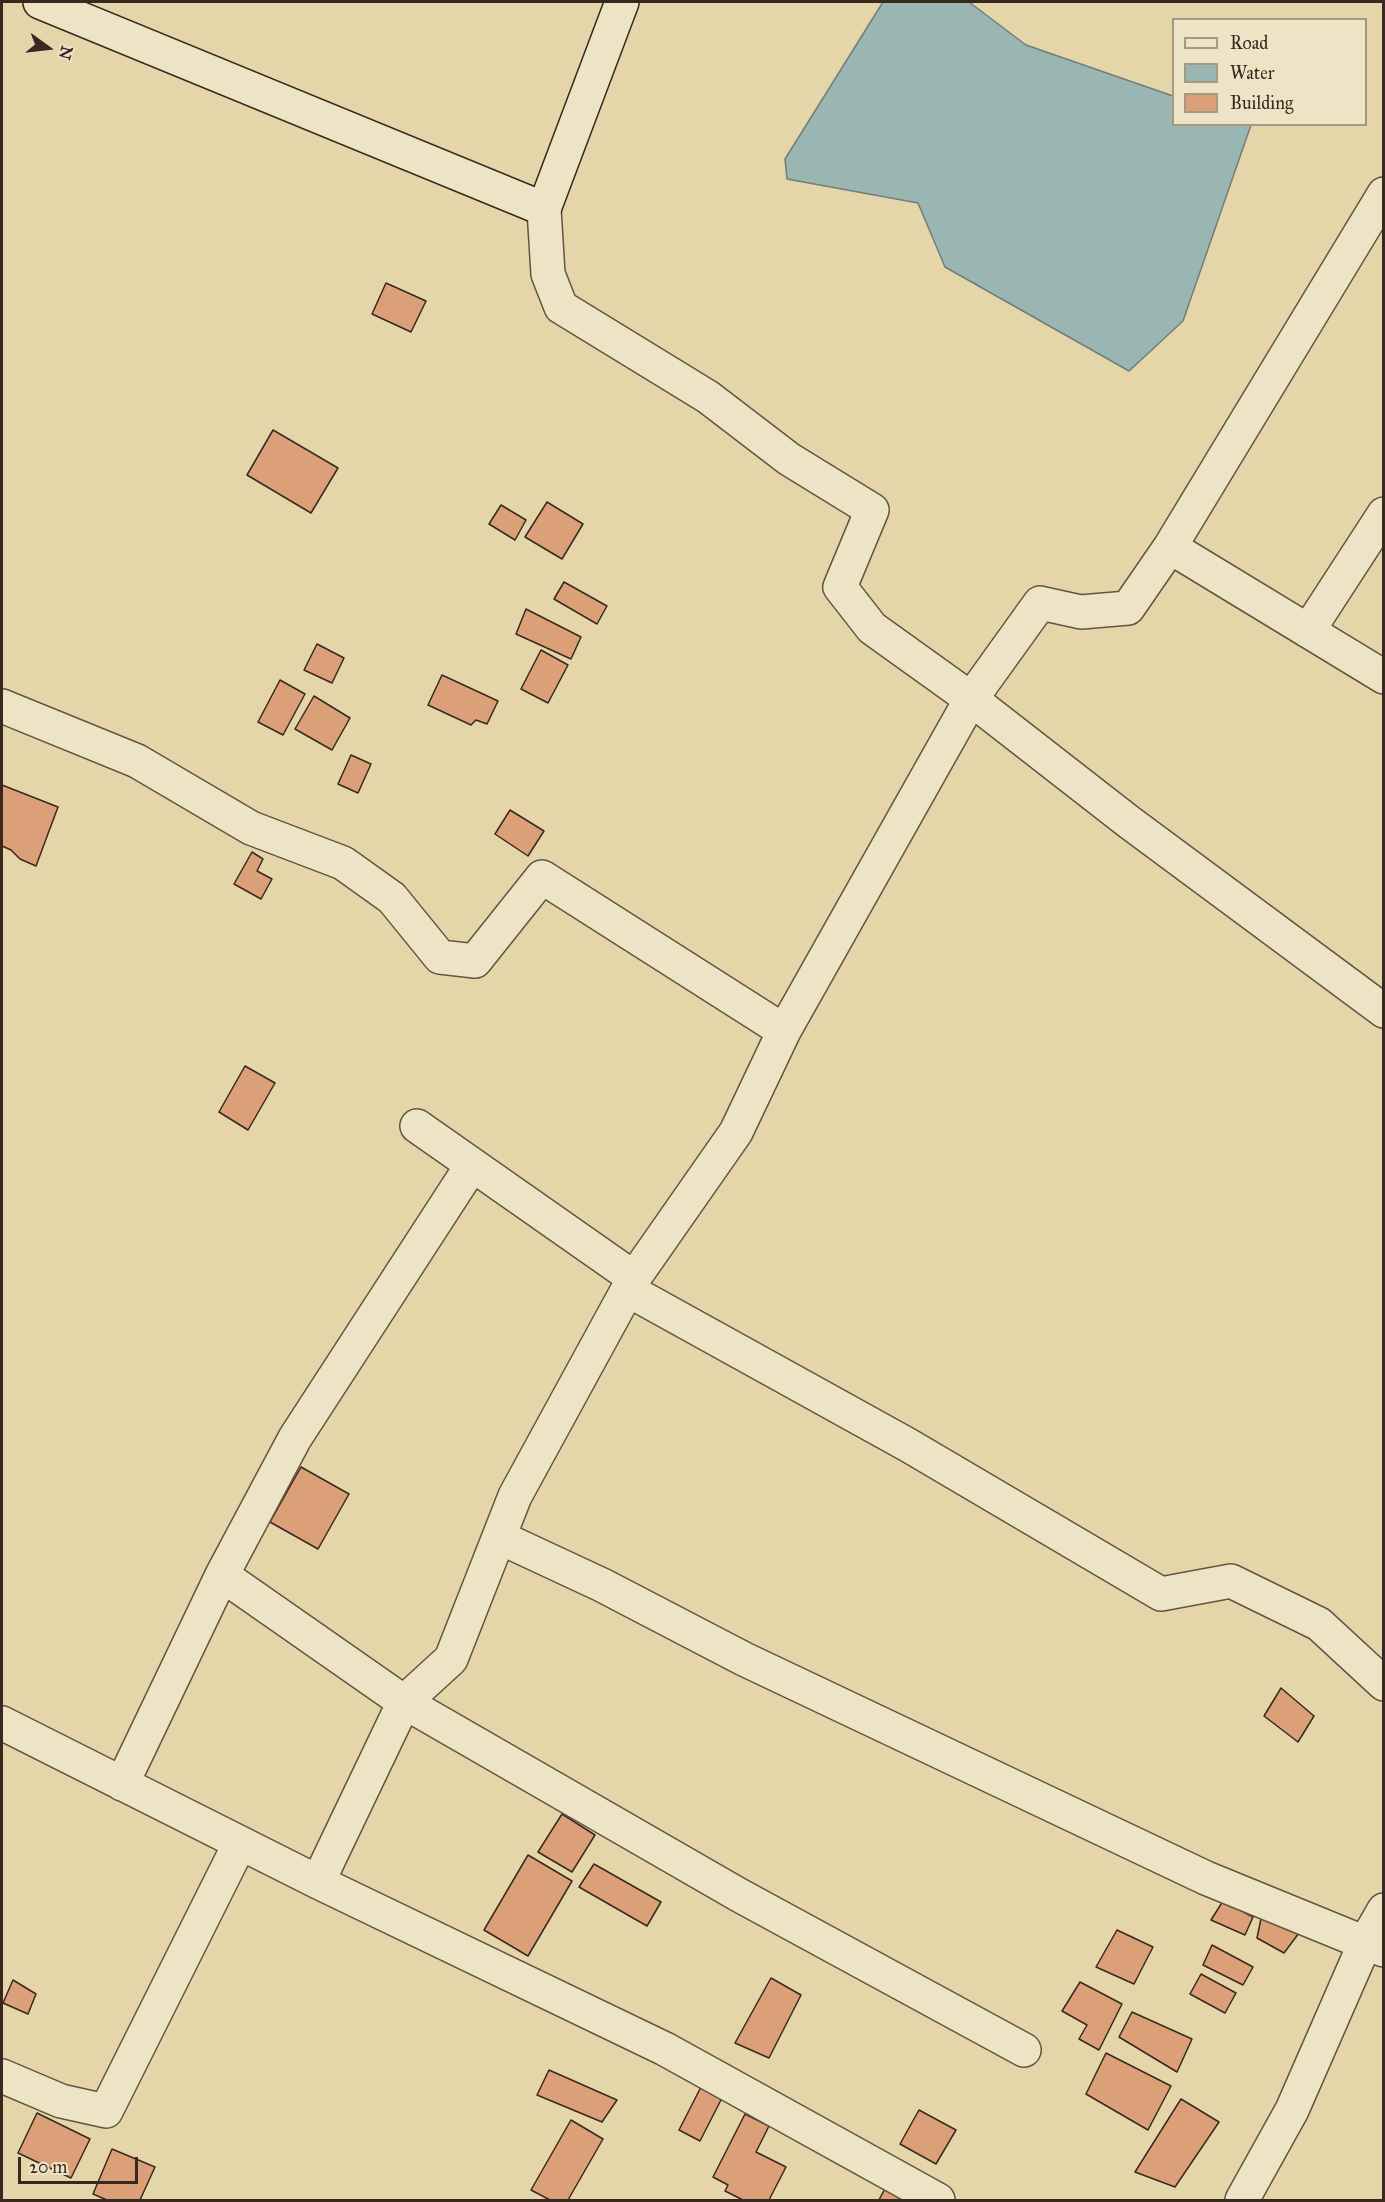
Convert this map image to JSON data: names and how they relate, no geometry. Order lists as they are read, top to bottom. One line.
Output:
{"legend":["Road","Water","Building"],"scale_bar":"20 m","north":"right"}
